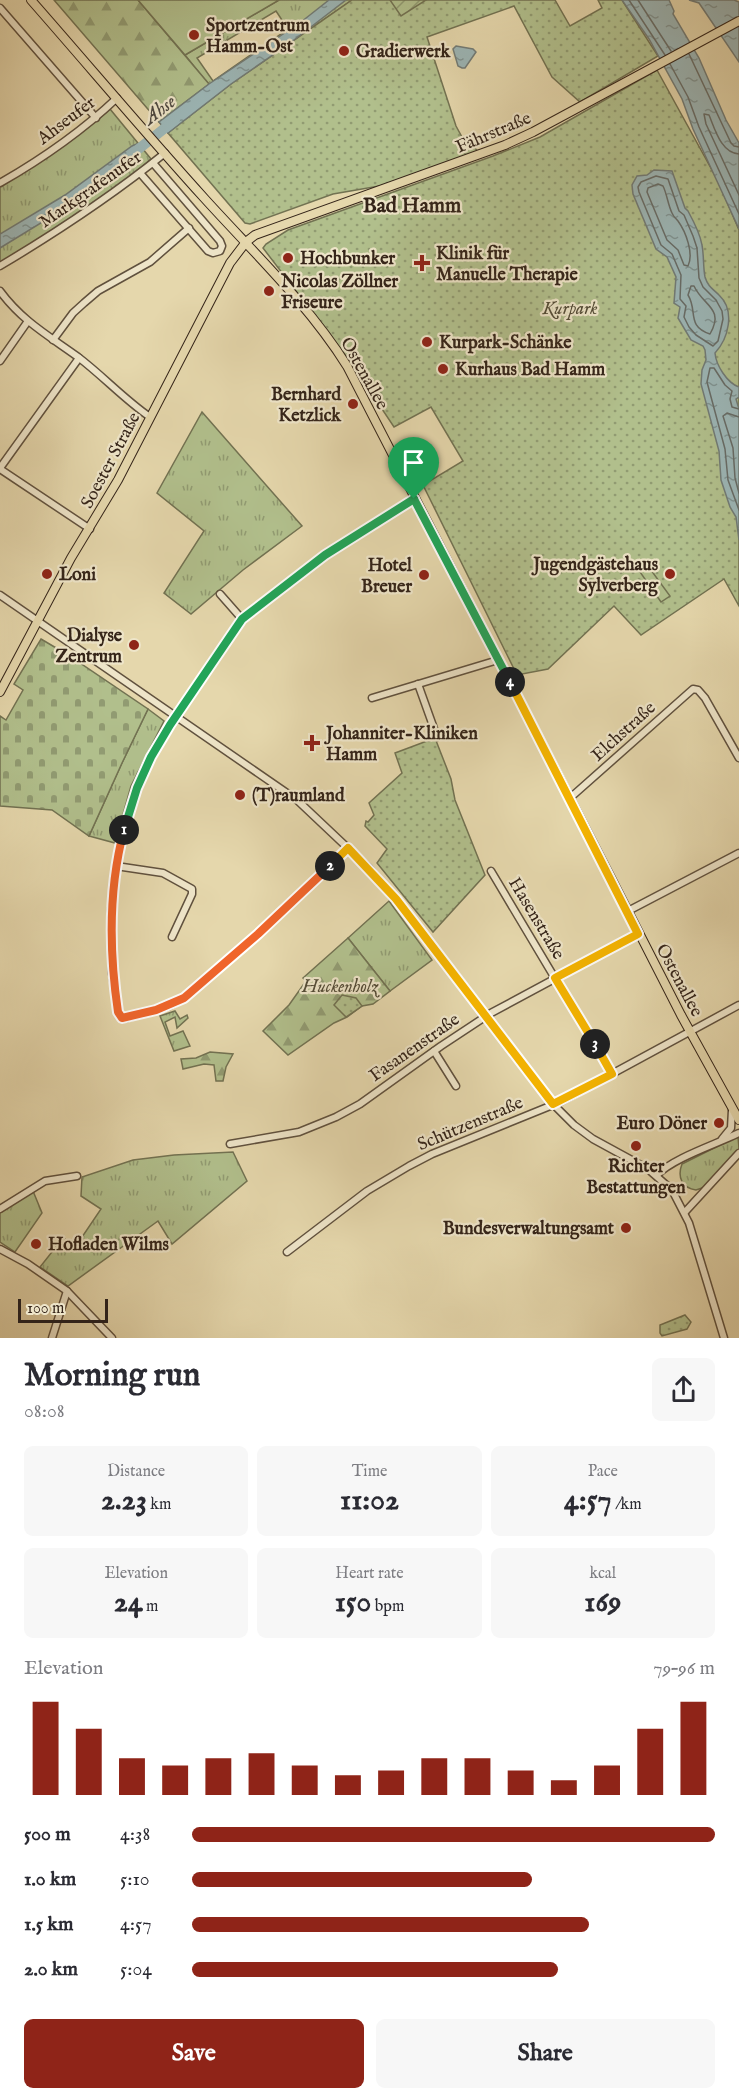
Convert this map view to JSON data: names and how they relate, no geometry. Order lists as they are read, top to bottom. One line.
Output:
{"streets":{"main road":["Fährstraße","Ostenallee","Soester Straße"],"street":["Ahseufer","Markgrafenufer","Elchstraße","Hasenstraße","Fasanenstraße","Schützenstraße"]},"crossings":[["Ahseufer","Ostenallee"],["Fährstraße","Ostenallee"],["Fährstraße","Soester Straße"],["Markgrafenufer","Ostenallee"],["Ostenallee","Soester Straße"],["Ostenallee","Elchstraße"],["Ostenallee","Fasanenstraße"],["Ostenallee","Schützenstraße"],["Hasenstraße","Fasanenstraße"],["Hasenstraße","Schützenstraße"]],"districts":["Bad Hamm"],"water":["Ahse"],"parks":["Kurpark","Huckenholz"],"places":{"other":["Sportzentrum Hamm-Ost","Gradierwerk","Hochbunker","Nicolas Zöllner Friseure","Kurpark-Schänke","Kurhaus Bad Hamm","Bernhard Ketzlick","Loni","Jugendgästehaus Sylverberg","Hotel Breuer","Dialyse Zentrum","(T)raumland","Euro Döner","Richter Bestattungen","Bundesverwaltungsamt","Hofladen Wilms"],"health":["Klinik für Manuelle Therapie","Johanniter-Kliniken Hamm"]},"scale_bar":"100 m","page":{"pins":["4","1","2","3"],"scale":"100 m","heading":["Morning run","08:08"],"stats":[["Distance","2.23 km"],["Time","11:02"],["Pace","4:57 /km"],["Elevation","24 m"],["Heart rate","150 bpm"],["kcal","169"]],"chart":["Elevation","79–96 m"],"list":[{"name":"500 m","note":"4:38"},{"name":"1.0 km","note":"5:10"},{"name":"1.5 km","note":"4:57"},{"name":"2.0 km","note":"5:04"}],"buttons":["Save","Share"]}}
